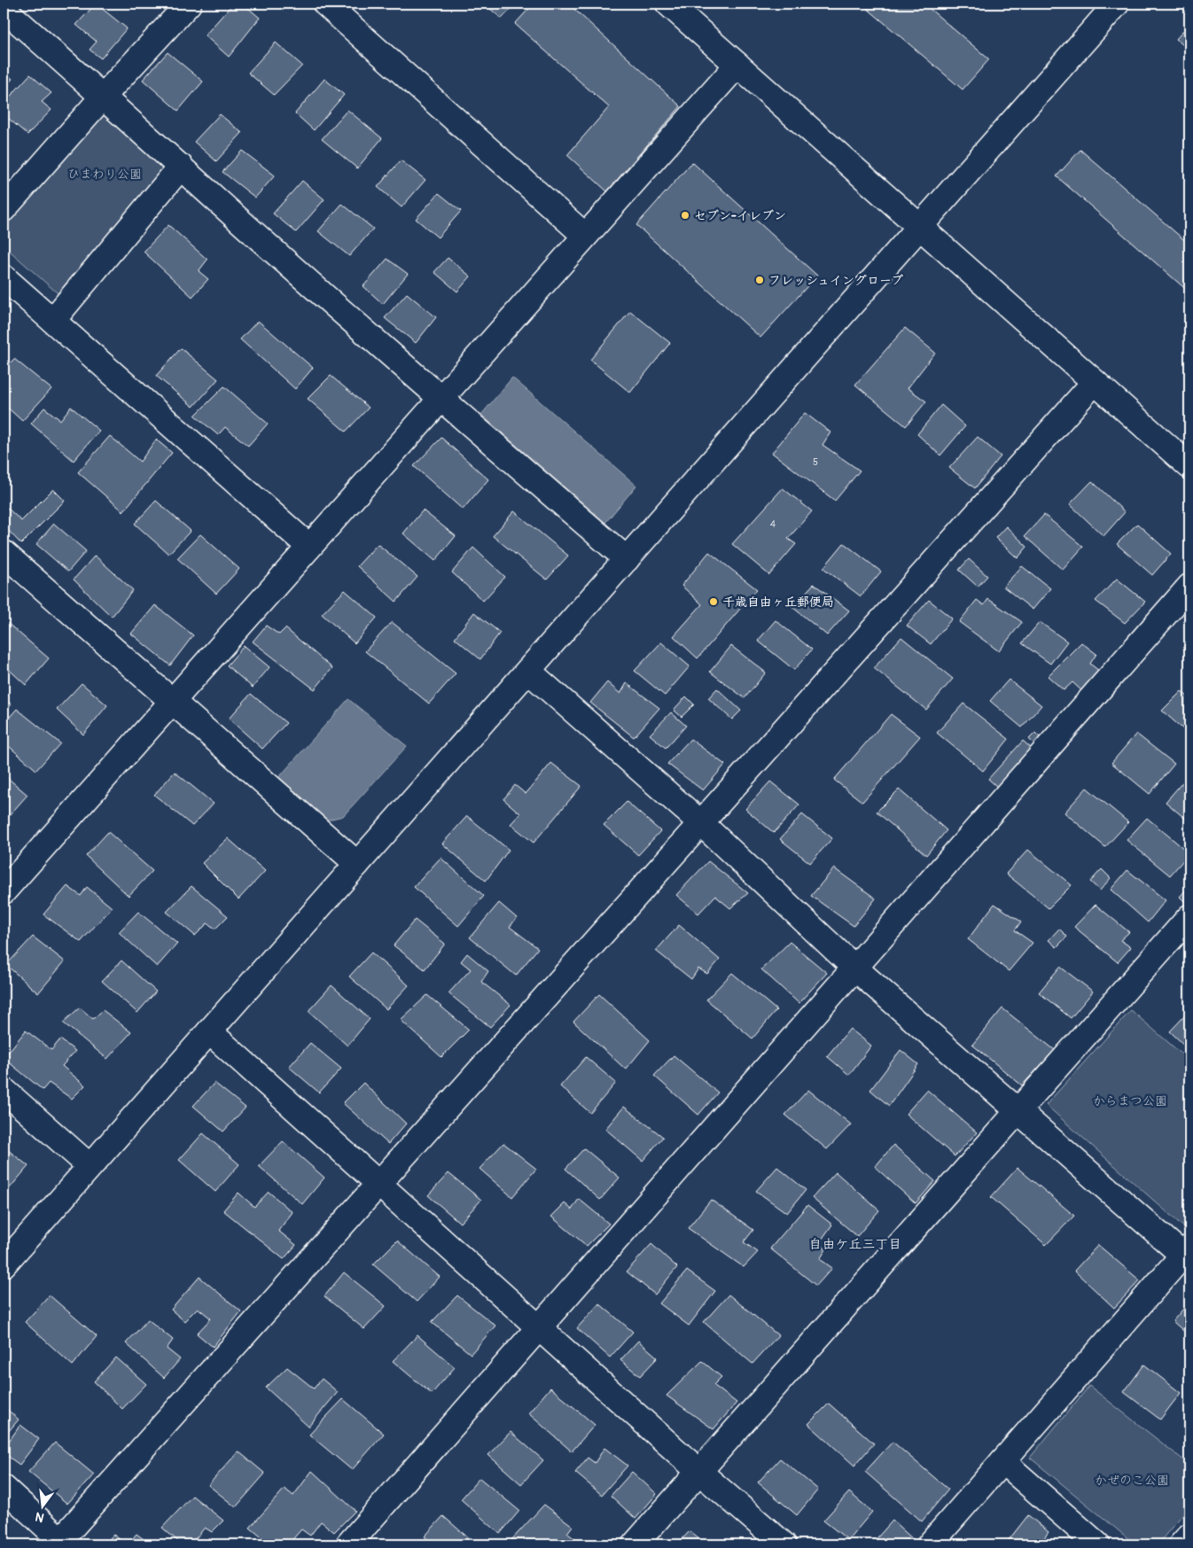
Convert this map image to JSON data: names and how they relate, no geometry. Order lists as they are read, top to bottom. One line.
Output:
{"districts":["自由ケ丘三丁目"],"parks":["ひまわり公園","からまつ公園","かぜのこ公園"],"places":["セブン-イレブン","フレッシュイングローブ","千歳自由ヶ丘郵便局"],"house_numbers":["5","4"],"north":"bottom"}
